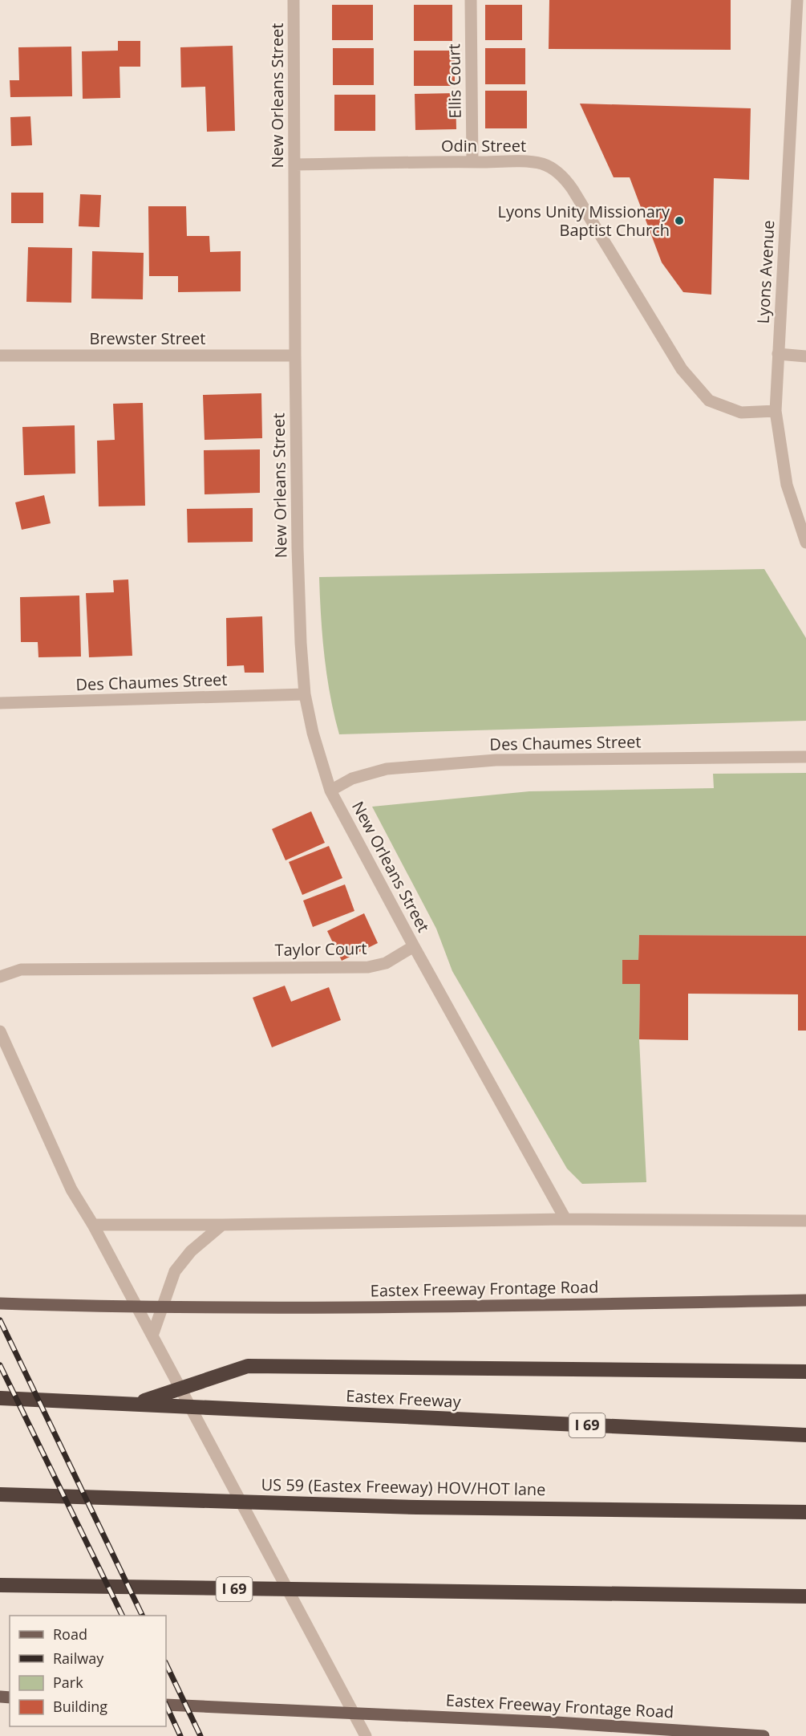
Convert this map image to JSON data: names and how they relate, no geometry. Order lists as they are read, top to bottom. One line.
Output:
{"streets":{"highway":["Eastex Freeway","I 69","US 59 (Eastex Freeway) HOV/HOT lane"],"main road":["Eastex Freeway Frontage Road"],"street":["Ellis Court","New Orleans Street","Odin Street","Lyons Avenue","Brewster Street","Des Chaumes Street","Taylor Court"]},"crossings":[["Ellis Court","Odin Street"],["New Orleans Street","Odin Street"],["New Orleans Street","Brewster Street"],["New Orleans Street","Des Chaumes Street"],["New Orleans Street","Taylor Court"],["Odin Street","Lyons Avenue"]],"places":["Lyons Unity Missionary Baptist Church"],"legend":["Road","Railway","Park","Building"]}
